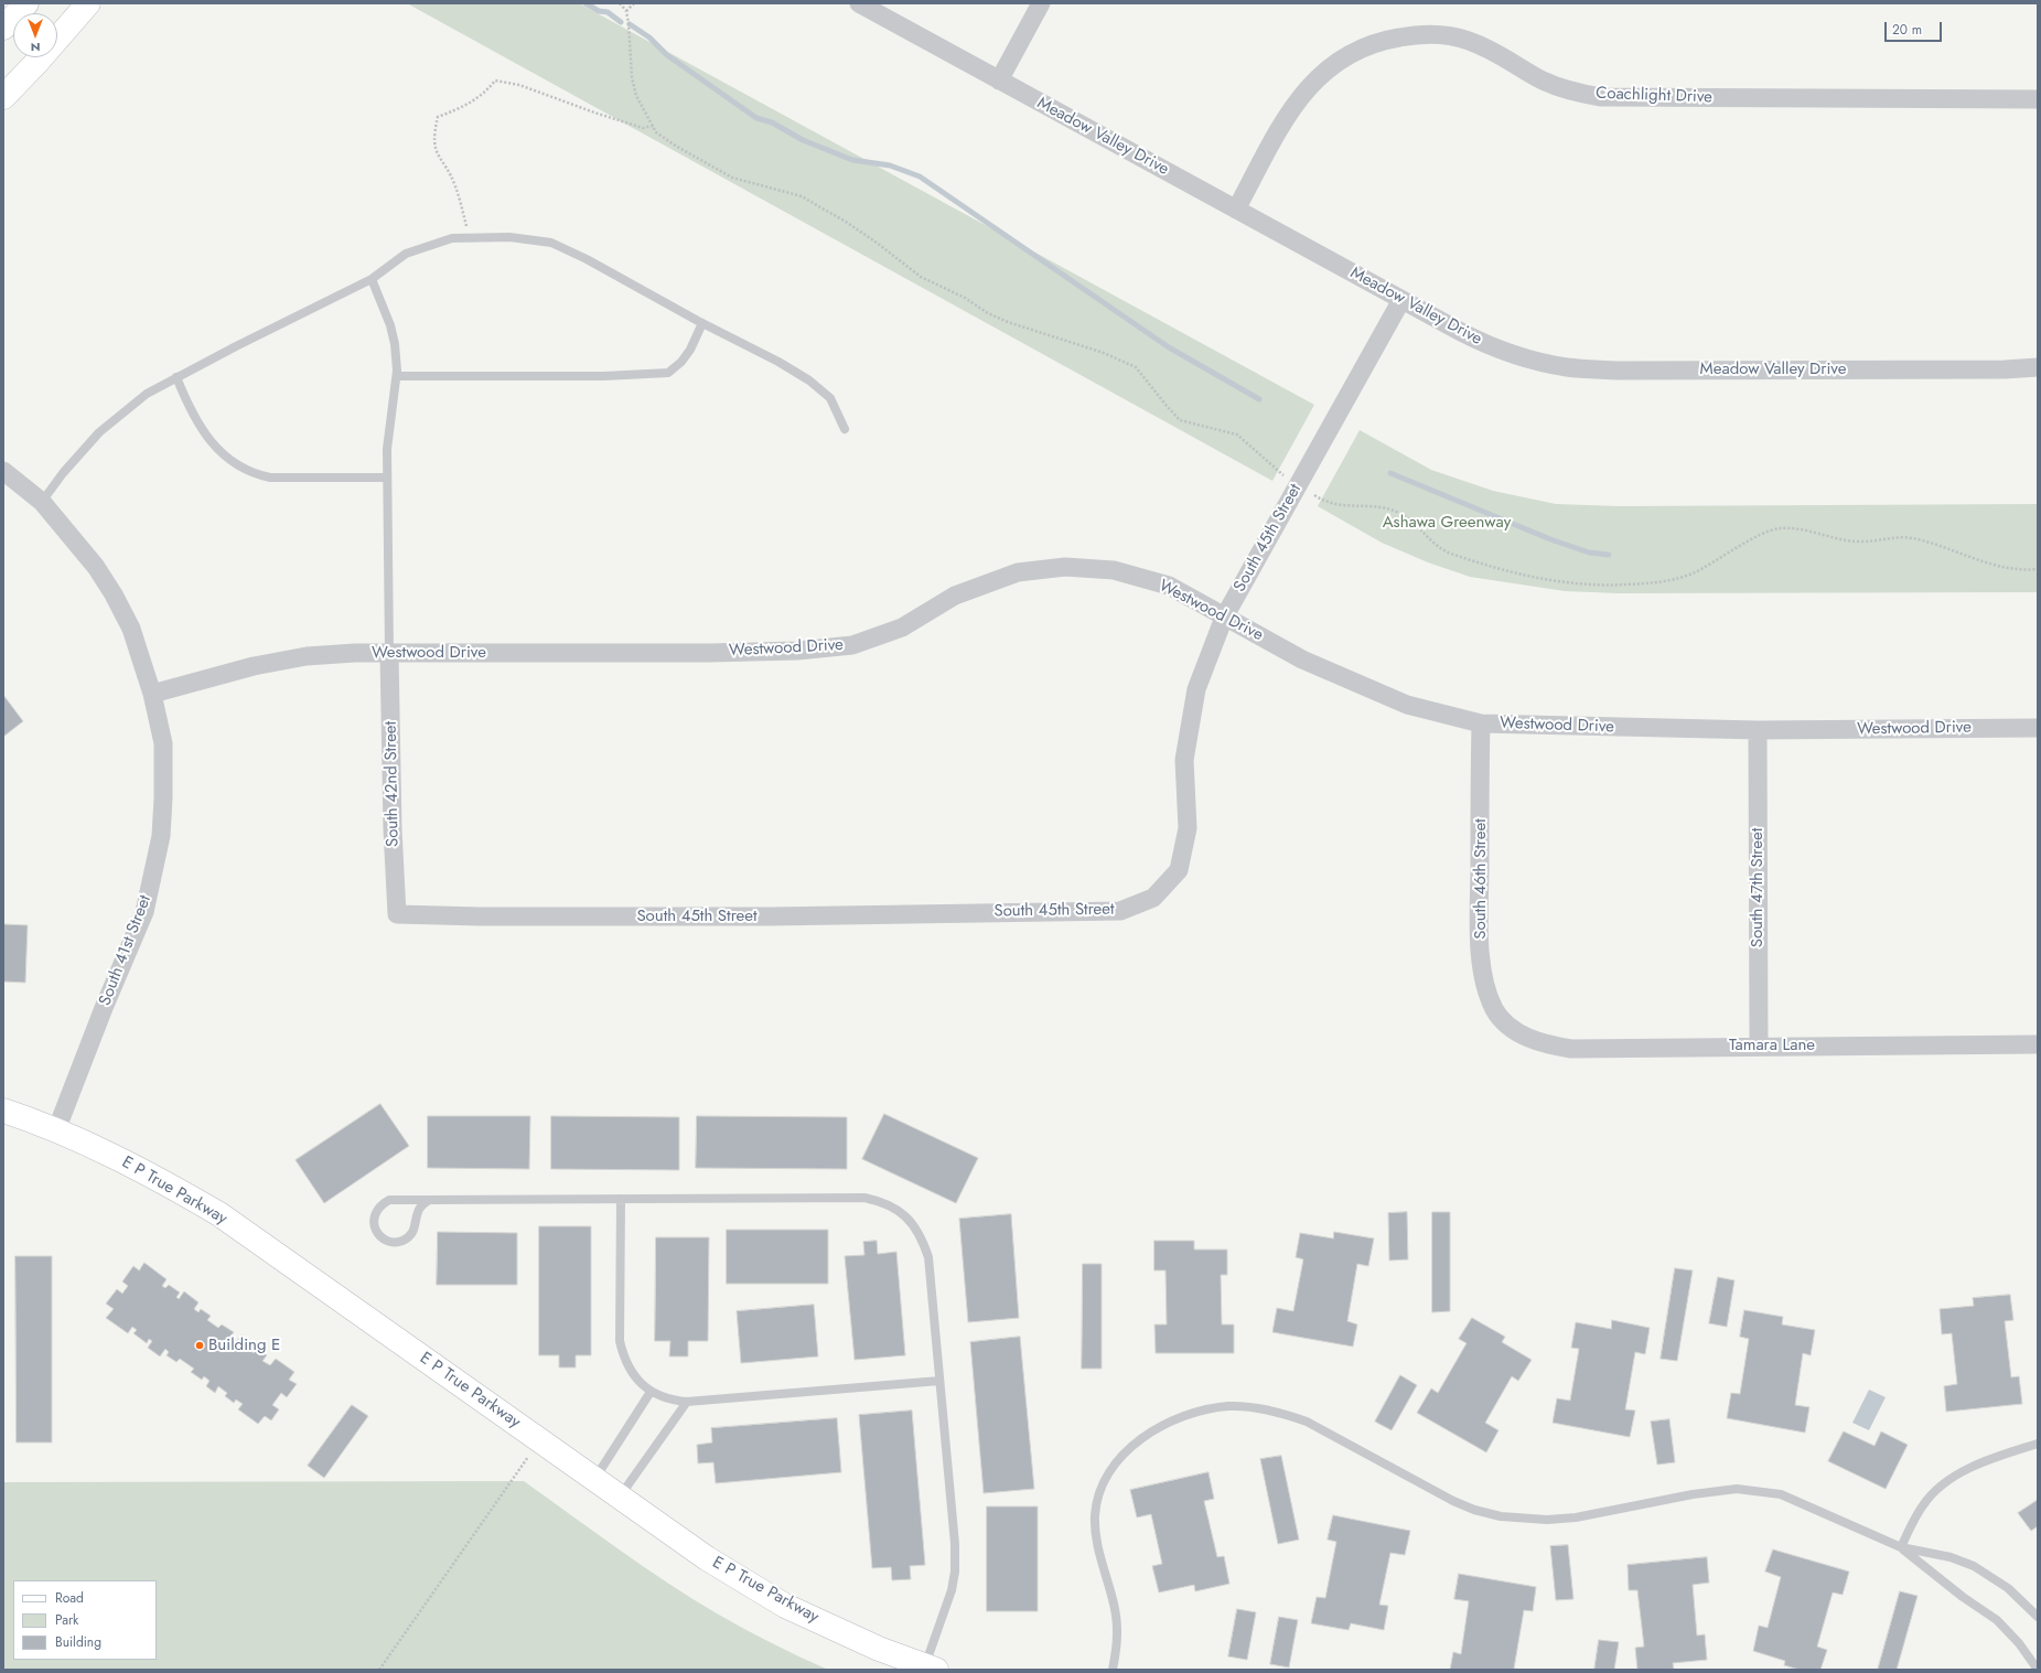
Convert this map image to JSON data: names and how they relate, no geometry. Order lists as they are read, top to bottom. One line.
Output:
{"streets":{"main road":["E P True Parkway"],"street":["Coachlight Drive","Meadow Valley Drive","South 45th Street","Westwood Drive","South 42nd Street","South 46th Street","South 47th Street","South 41st Street","Tamara Lane"]},"crossings":[["Coachlight Drive","Meadow Valley Drive"],["Meadow Valley Drive","South 45th Street"],["South 45th Street","Westwood Drive"],["South 45th Street","South 42nd Street"],["Westwood Drive","South 42nd Street"],["Westwood Drive","South 46th Street"],["Westwood Drive","South 47th Street"],["Westwood Drive","South 41st Street"],["South 46th Street","Tamara Lane"],["South 47th Street","Tamara Lane"],["South 41st Street","E P True Parkway"]],"parks":["Ashawa Greenway"],"places":["Building E"],"legend":["Road","Park","Building"],"scale_bar":"20 m","north":"bottom"}
